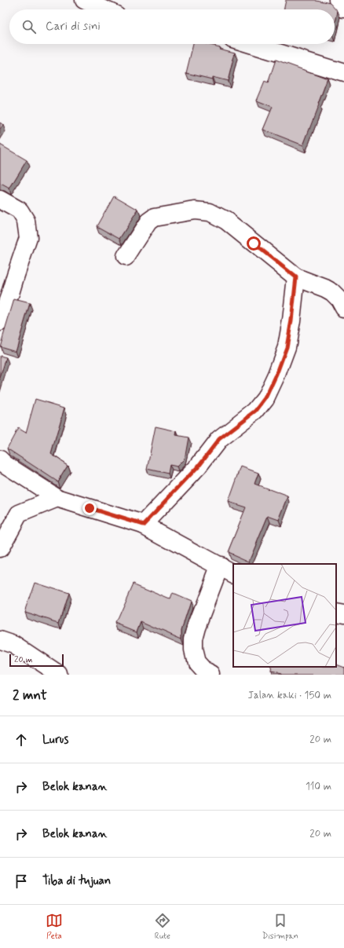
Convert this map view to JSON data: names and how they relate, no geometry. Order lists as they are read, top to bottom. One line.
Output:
{"scale_bar":"20 m","page":{"search":"Cari di sini","scale":"20 m","heading":["2 mnt","Jalan kaki · 150 m"],"list":[["Lurus","20 m"],["Belok kanan","110 m"],["Belok kanan","20 m"],"Tiba di tujuan"],"nav":["Peta","Rute","Disimpan"]}}
